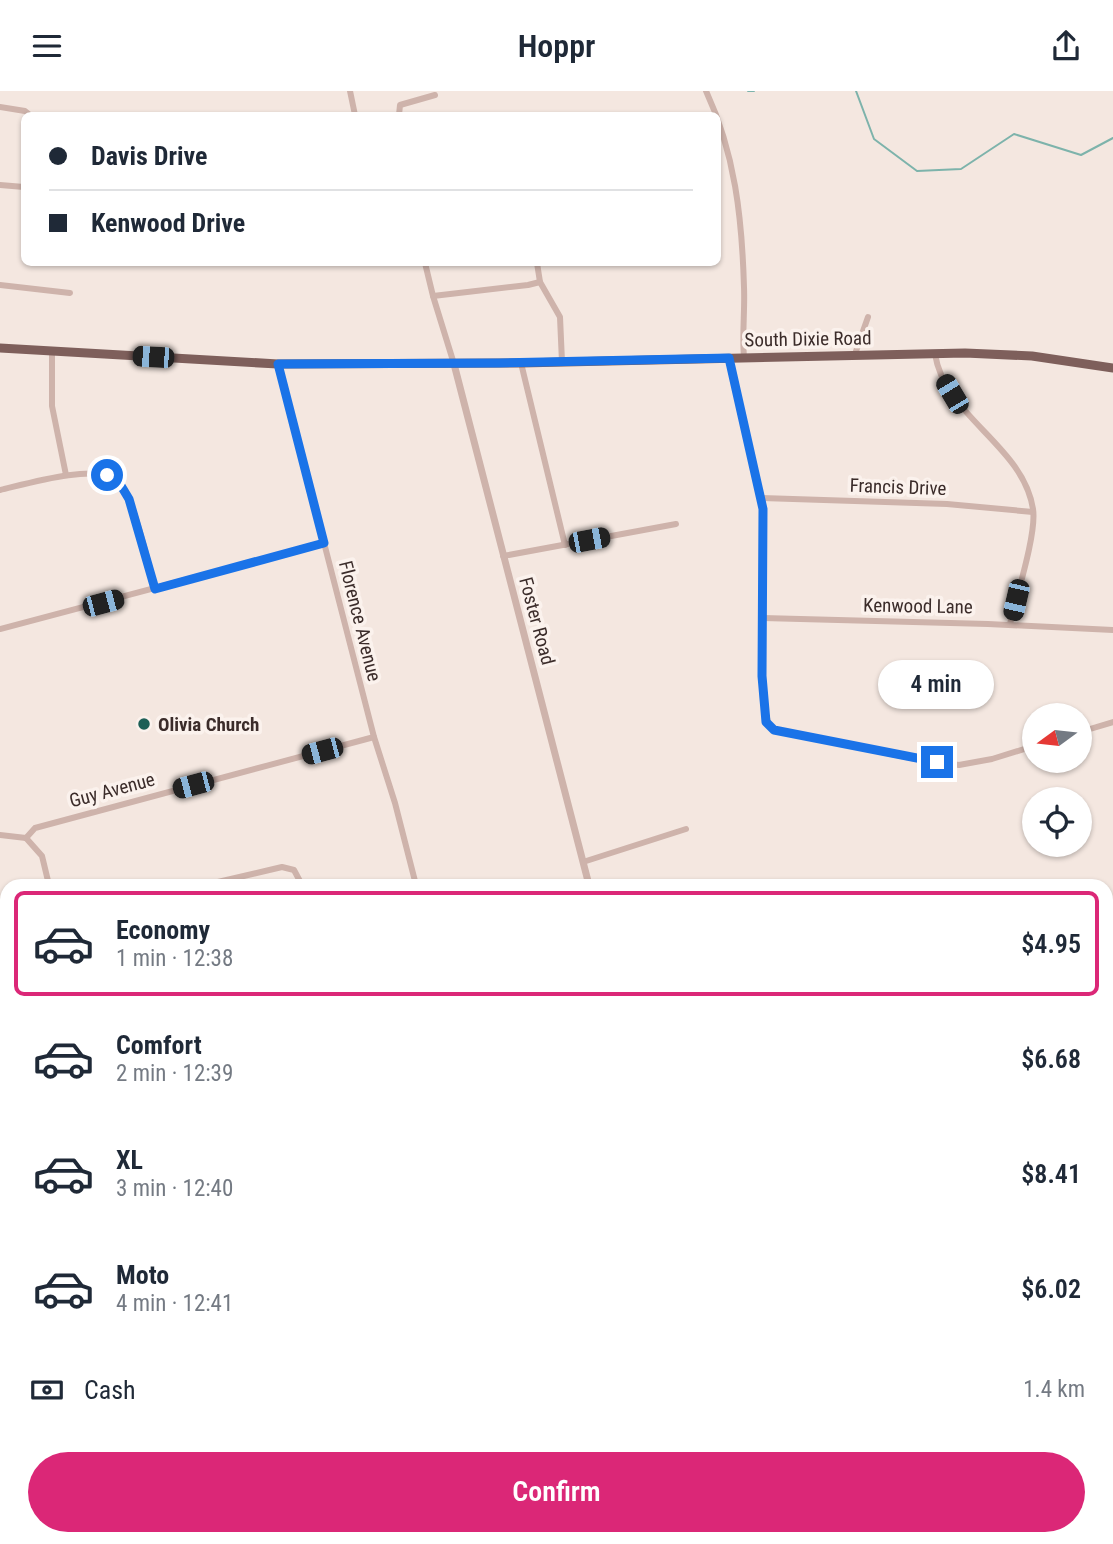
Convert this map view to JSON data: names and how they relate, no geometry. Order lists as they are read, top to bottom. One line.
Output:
{"streets":{"main road":["South Dixie Road"],"street":["Francis Drive","Kenwood Lane","Florence Avenue","Foster Road","Guy Avenue"]},"crossings":[["South Dixie Road","Florence Avenue"],["South Dixie Road","Foster Road"],["Florence Avenue","Guy Avenue"]],"places":["Olivia Church"],"north":"left","page":{"header":"Hoppr","banner":["Davis Drive","Kenwood Drive"],"bubble":"4 min","list":[{"name":"Economy","note":"1 min · 12:38","value":"$4.95"},{"name":"Comfort","note":"2 min · 12:39","value":"$6.68"},{"name":"XL","note":"3 min · 12:40","value":"$8.41"},{"name":"Moto","note":"4 min · 12:41","value":"$6.02"}],"pay":["Cash","1.4 km"],"buttons":"Confirm"}}
